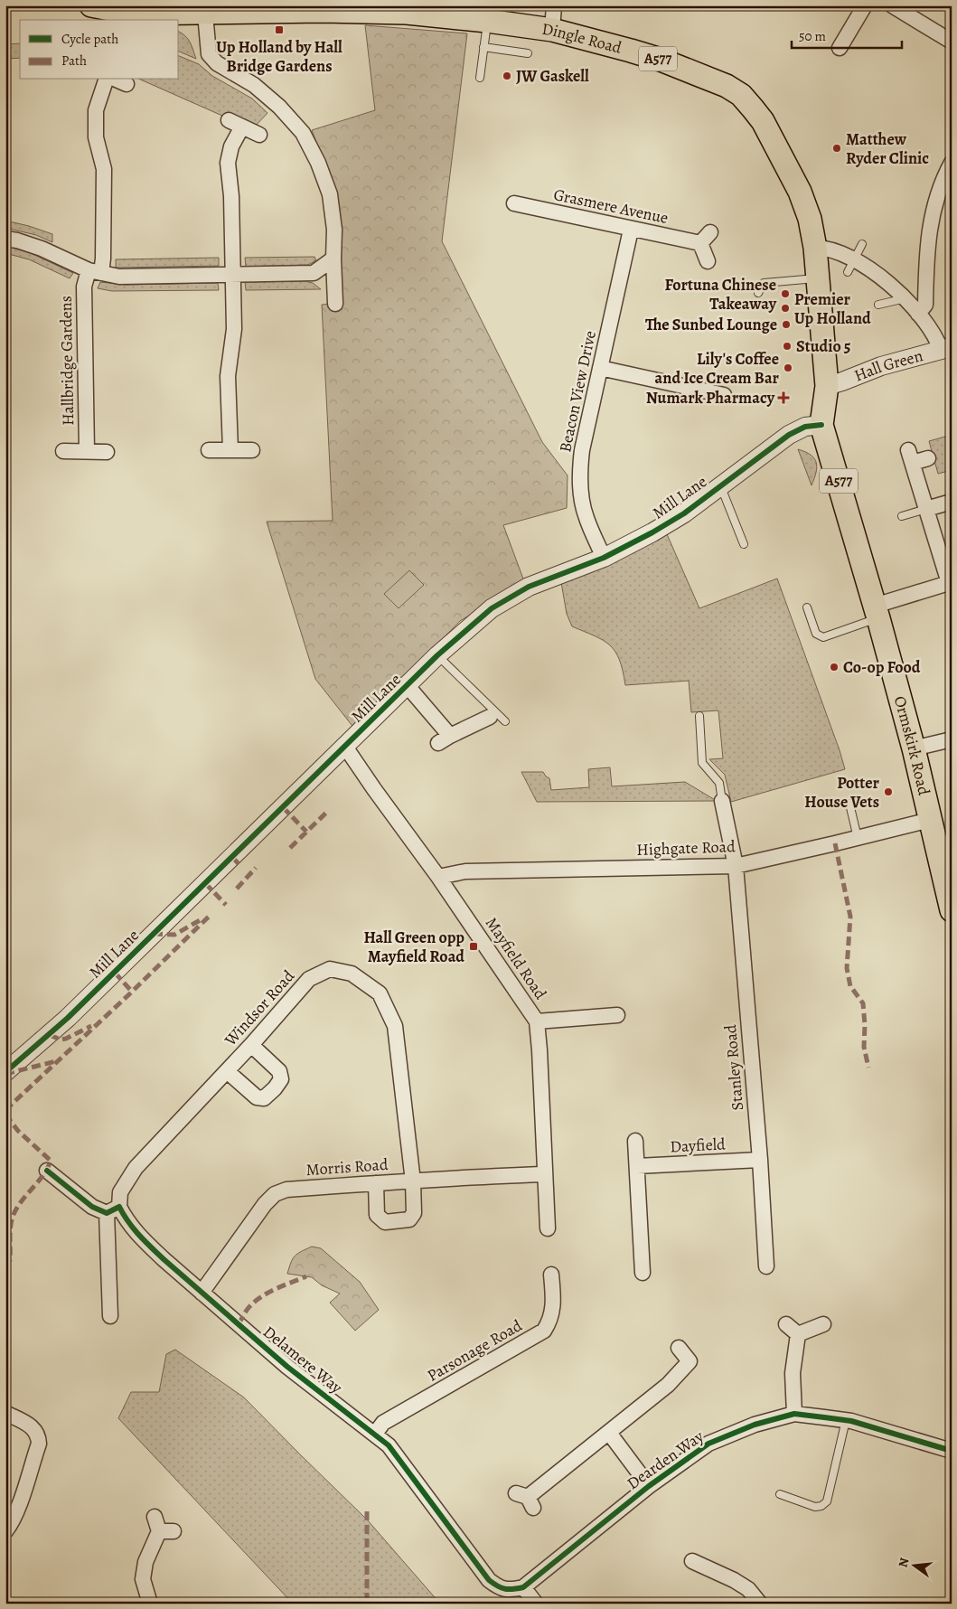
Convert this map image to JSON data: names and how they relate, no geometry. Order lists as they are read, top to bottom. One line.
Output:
{"streets":{"main road":["Dingle Road","A577","Ormskirk Road"],"street":["Grasmere Avenue","Hallbridge Gardens","Hall Green","Beacon View Drive","Mill Lane","Highgate Road","Mayfield Road","Windsor Road","Stanley Road","Dayfield","Morris Road","Parsonage Road","Delamere Way","Dearden Way"]},"crossings":[["Dingle Road","Hall Green"],["Dingle Road","Mill Lane"],["Dingle Road","Ormskirk Road"],["Grasmere Avenue","Beacon View Drive"],["Beacon View Drive","Mill Lane"],["Mill Lane","Ormskirk Road"],["Mill Lane","Mayfield Road"],["Ormskirk Road","Highgate Road"],["Highgate Road","Mayfield Road"],["Highgate Road","Stanley Road"],["Mayfield Road","Morris Road"],["Windsor Road","Morris Road"],["Windsor Road","Delamere Way"],["Stanley Road","Dayfield"],["Morris Road","Delamere Way"],["Parsonage Road","Delamere Way"],["Delamere Way","Dearden Way"]],"places":{"transit":["Up Holland by Hall Bridge Gardens","Hall Green opp Mayfield Road"],"other":["JW Gaskell","Matthew Ryder Clinic","Fortuna Chinese Takeaway","Premier Up Holland","The Sunbed Lounge","Studio 5","Lily's Coffee and Ice Cream Bar","Co-op Food","Potter House Vets"],"health":["Numark Pharmacy"]},"legend":["Cycle path","Path"],"scale_bar":"50 m","north":"left"}
